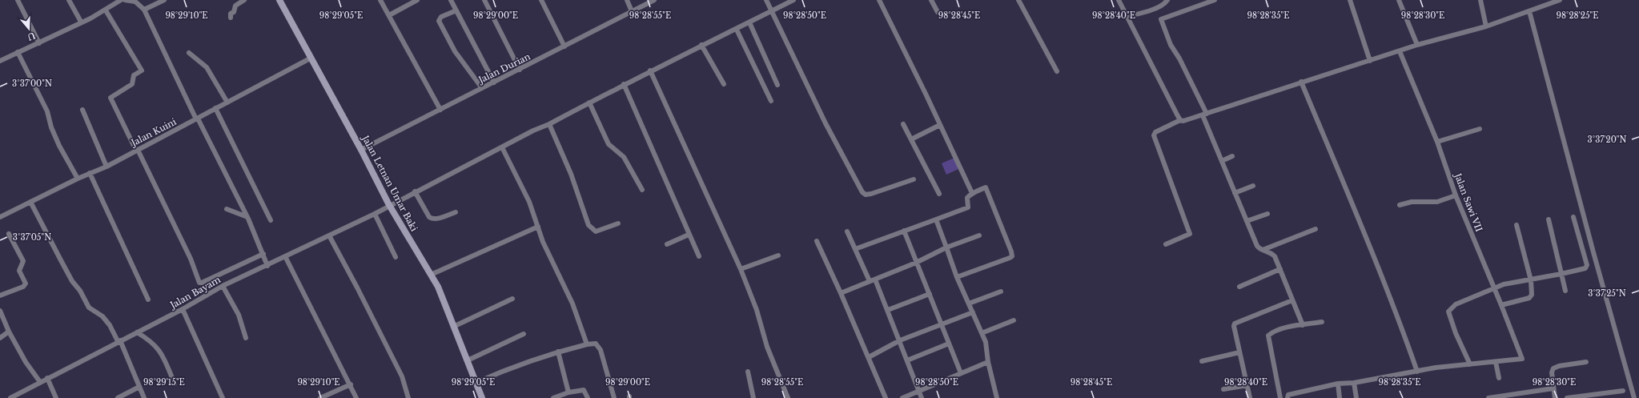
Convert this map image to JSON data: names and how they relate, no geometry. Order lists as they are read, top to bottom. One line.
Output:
{"streets":{"street":["Jalan Durian","Jalan Kuini","Jalan Letnan Umar Baki","Jalan Sawi VII","Jalan Bayam"]},"crossings":[["Jalan Durian","Jalan Letnan Umar Baki"],["Jalan Kuini","Jalan Letnan Umar Baki"],["Jalan Letnan Umar Baki","Jalan Bayam"]],"north":"bottom","coordinates":["98°29'10\"E","98°29'05\"E","98°29'00\"E","98°28'55\"E","98°28'50\"E","98°28'45\"E","98°28'40\"E","98°28'35\"E","98°28'30\"E","98°28'25\"E","3°37'00\"N","3°37'20\"N","3°37'05\"N","3°37'25\"N","98°29'15\"E"]}
